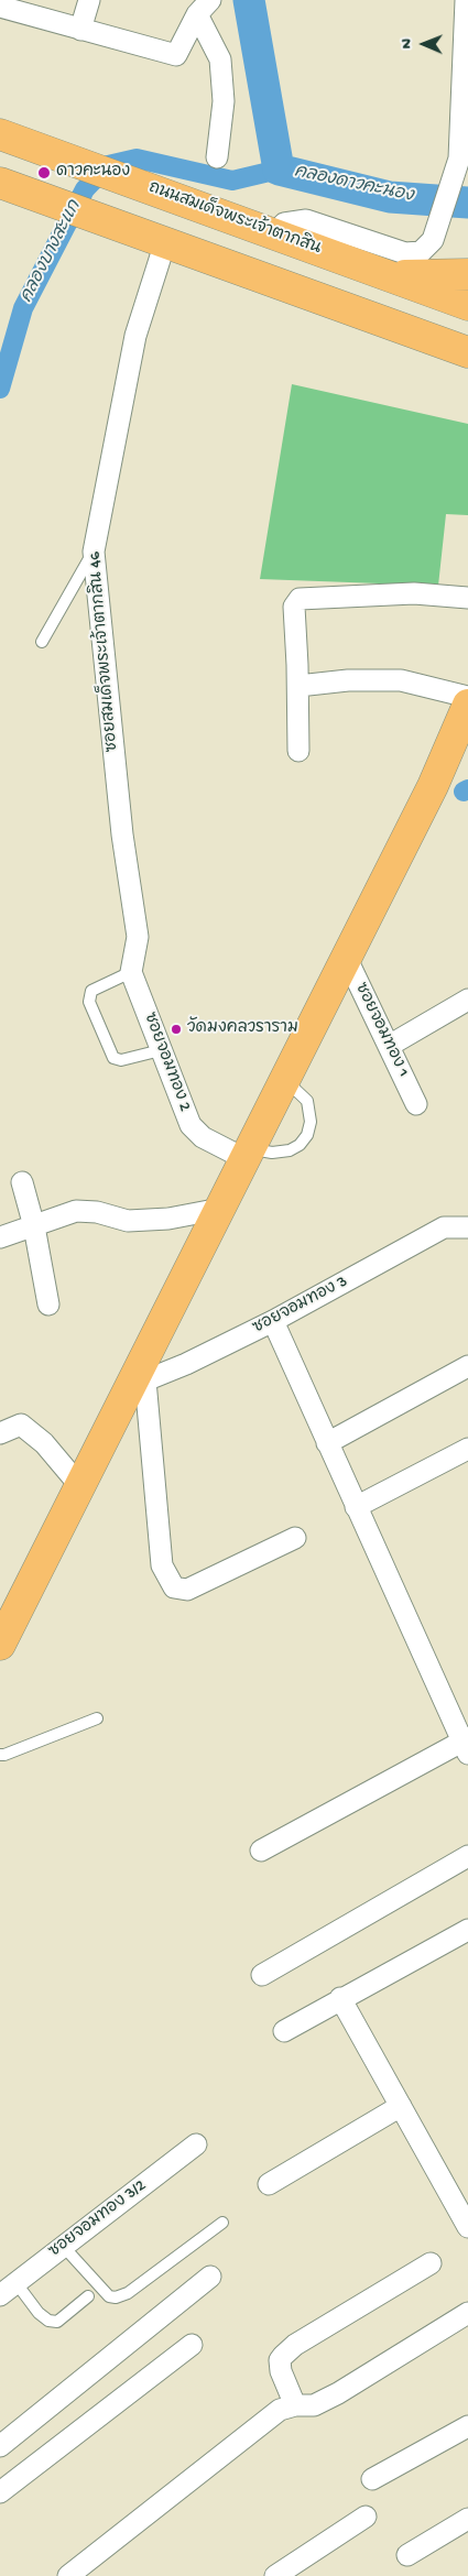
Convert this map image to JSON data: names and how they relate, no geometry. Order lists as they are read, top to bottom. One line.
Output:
{"streets":{"main road":["ถนนสมเด็จพระเจ้าตากสิน"],"street":["ซอยสมเด็จพระเจ้าตากสิน 46","ซอยจอมทอง 1","ซอยจอมทอง 2","ซอยจอมทอง 3","ซอยจอมทอง 3/2"]},"crossings":[["ซอยสมเด็จพระเจ้าตากสิน 46","ซอยจอมทอง 2"]],"water":["คลองดาวคะนอง","คลองบางสะแก"],"places":["ดาวคะนอง","วัดมงคลวราราม"],"north":"left"}
